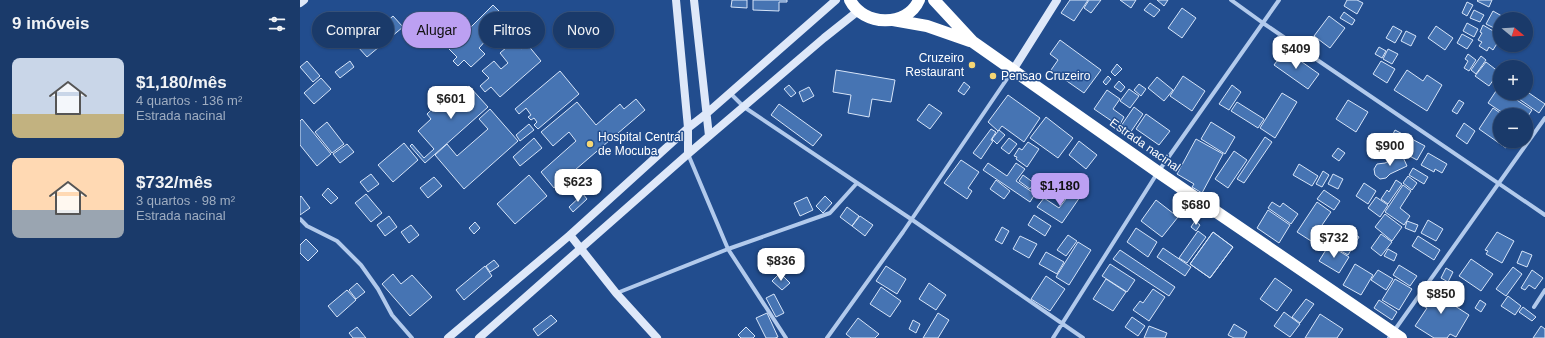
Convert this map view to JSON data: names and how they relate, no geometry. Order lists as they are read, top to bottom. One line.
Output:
{"streets":{"highway":["Estrada nacinal"]},"places":["Cruzeiro Restaurant","Pensao Cruzeiro","Hospital Central de Mocuba"],"north":"right","page":{"heading":"9 imóveis","map_buttons":["+","−"],"chip":["Comprar","Alugar","Filtros","Novo"],"price":["$409","$601","$900","$623","$1,180","$680","$732","$836","$850"],"list":[{"name":"$1,180/mês","note":"4 quartos · 136 m² · Estrada nacinal"},{"name":"$732/mês","note":"3 quartos · 98 m² · Estrada nacinal"}]}}
